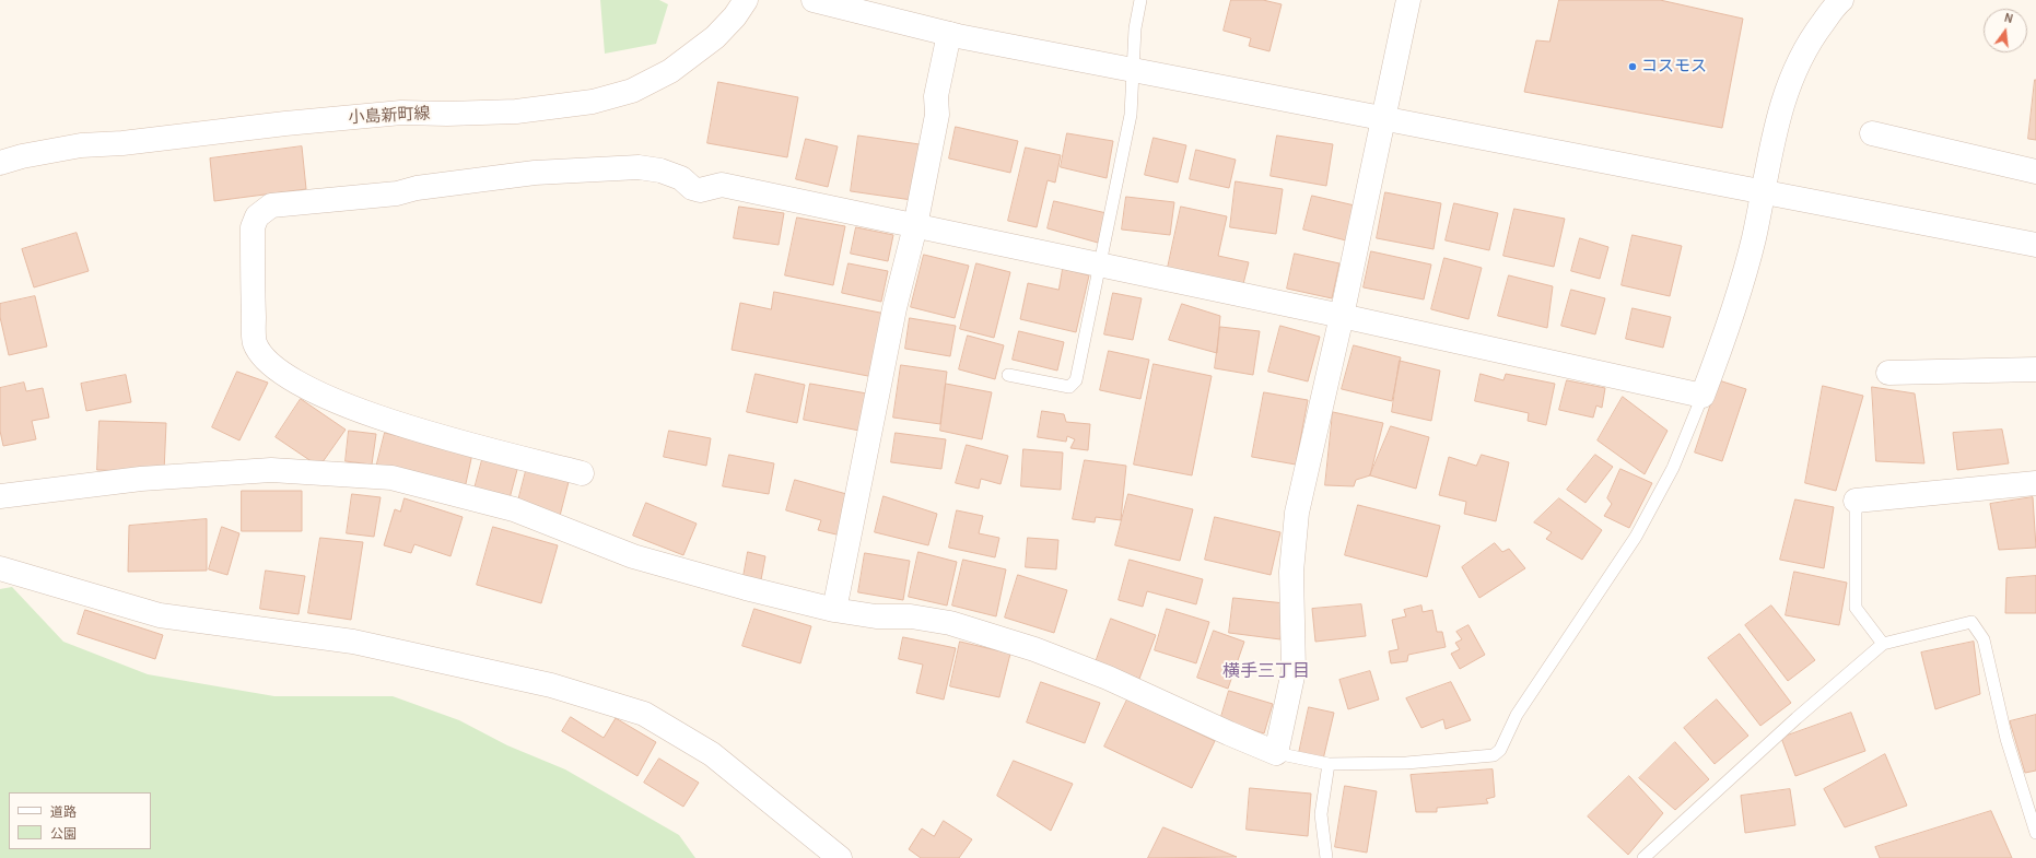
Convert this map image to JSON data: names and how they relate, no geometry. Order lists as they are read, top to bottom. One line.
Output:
{"streets":{"street":["小島新町線"]},"districts":["横手三丁目"],"places":["コスモス"],"legend":["道路","公園"],"north":"top"}
